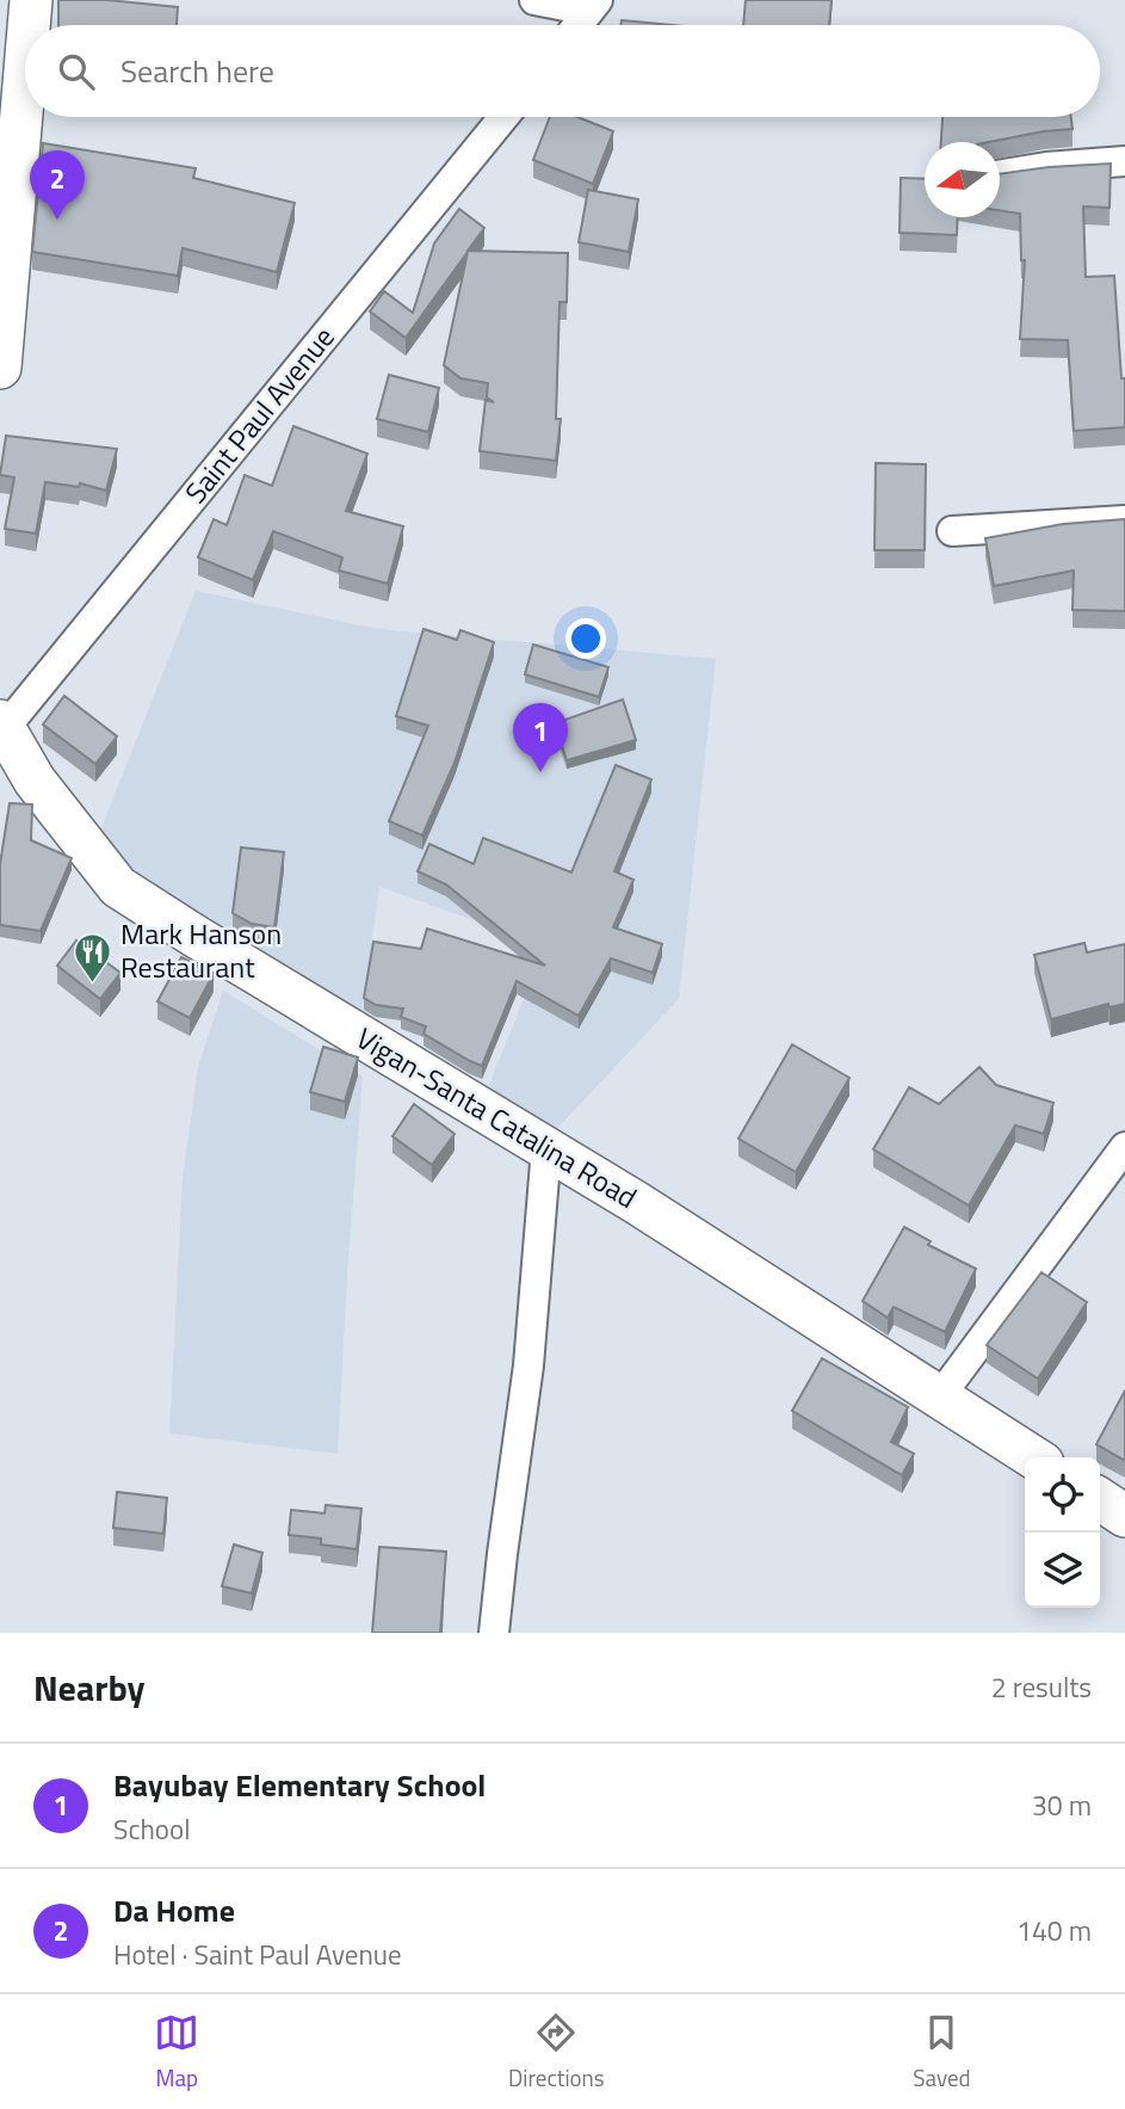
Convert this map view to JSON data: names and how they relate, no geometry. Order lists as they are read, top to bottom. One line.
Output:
{"streets":{"main road":["Vigan-Santa Catalina Road"],"street":["Saint Paul Avenue"]},"crossings":[["Saint Paul Avenue","Vigan-Santa Catalina Road"]],"places":{"restaurant":["Mark Hanson Restaurant"]},"north":"left","page":{"search":"Search here","pins":["2","1"],"heading":["Nearby","2 results"],"list":[{"mark":"1","name":"Bayubay Elementary School","note":"School","value":"30 m"},{"mark":"2","name":"Da Home","note":"Hotel · Saint Paul Avenue","value":"140 m"}],"nav":["Map","Directions","Saved"]}}
